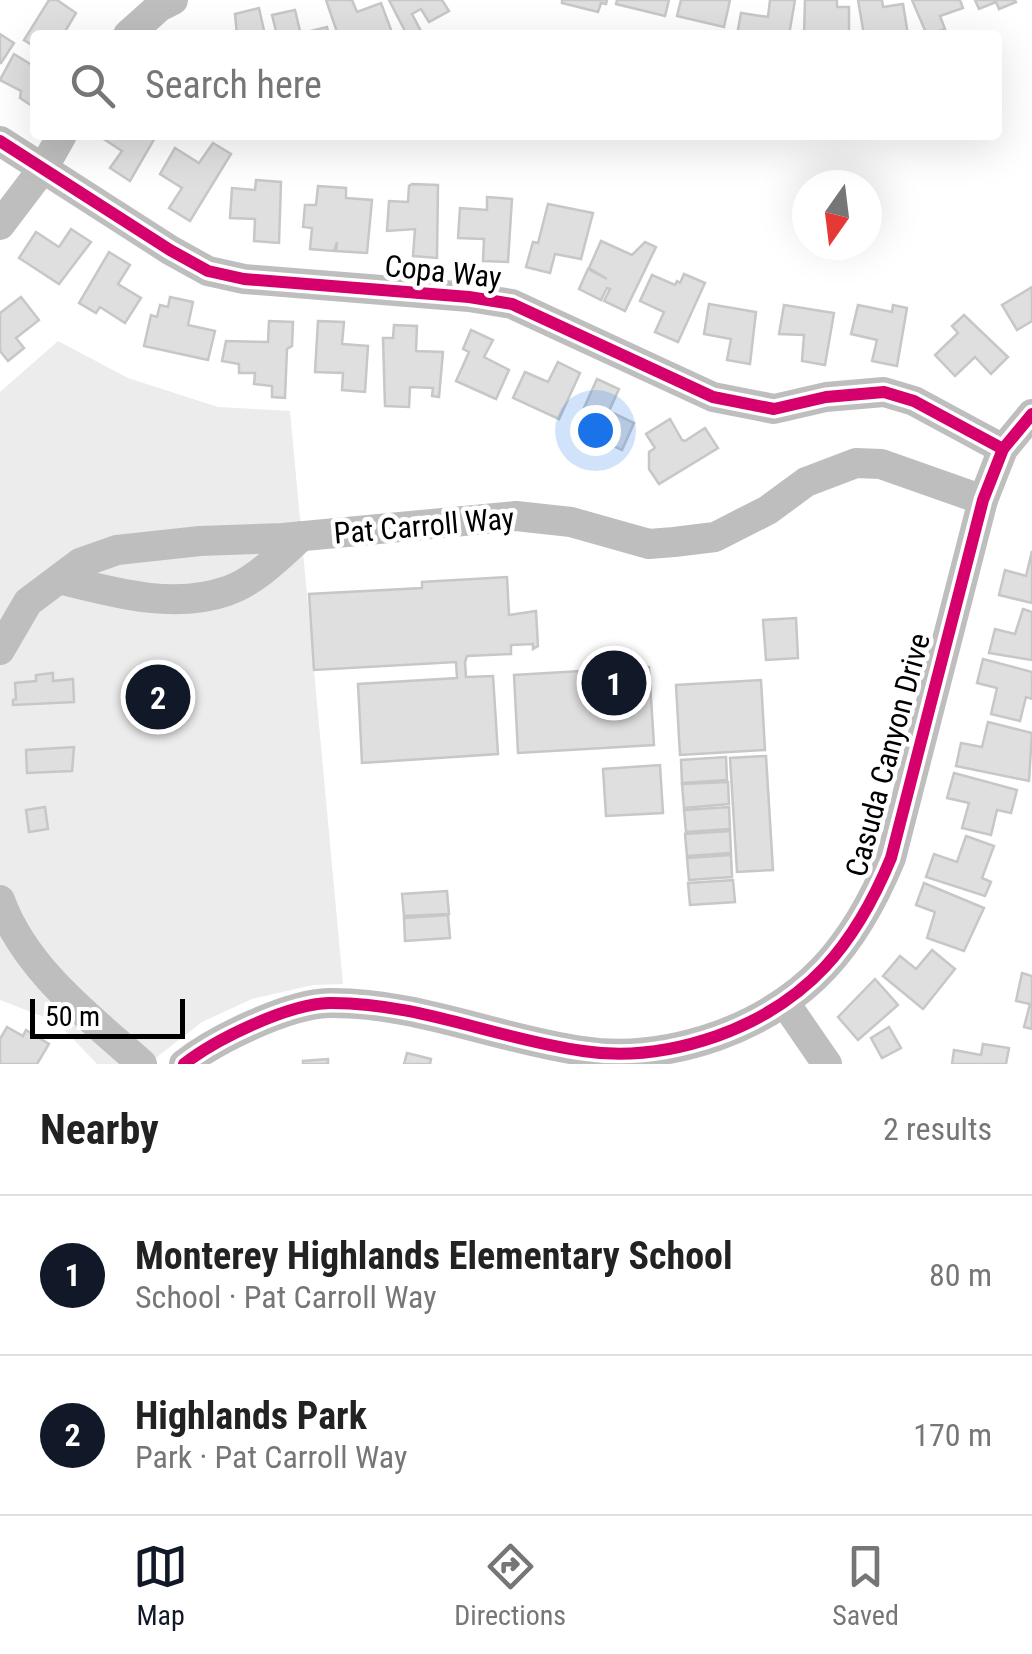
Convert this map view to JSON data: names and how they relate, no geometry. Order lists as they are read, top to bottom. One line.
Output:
{"streets":{"street":["Copa Way","Pat Carroll Way","Casuda Canyon Drive"]},"crossings":[["Copa Way","Casuda Canyon Drive"],["Pat Carroll Way","Casuda Canyon Drive"]],"scale_bar":"50 m","north":"bottom","page":{"search":"Search here","pins":["1","2"],"scale":"50 m","heading":["Nearby","2 results"],"list":[{"mark":"1","name":"Monterey Highlands Elementary School","note":"School · Pat Carroll Way","value":"80 m"},{"mark":"2","name":"Highlands Park","note":"Park · Pat Carroll Way","value":"170 m"}],"nav":["Map","Directions","Saved"]}}
